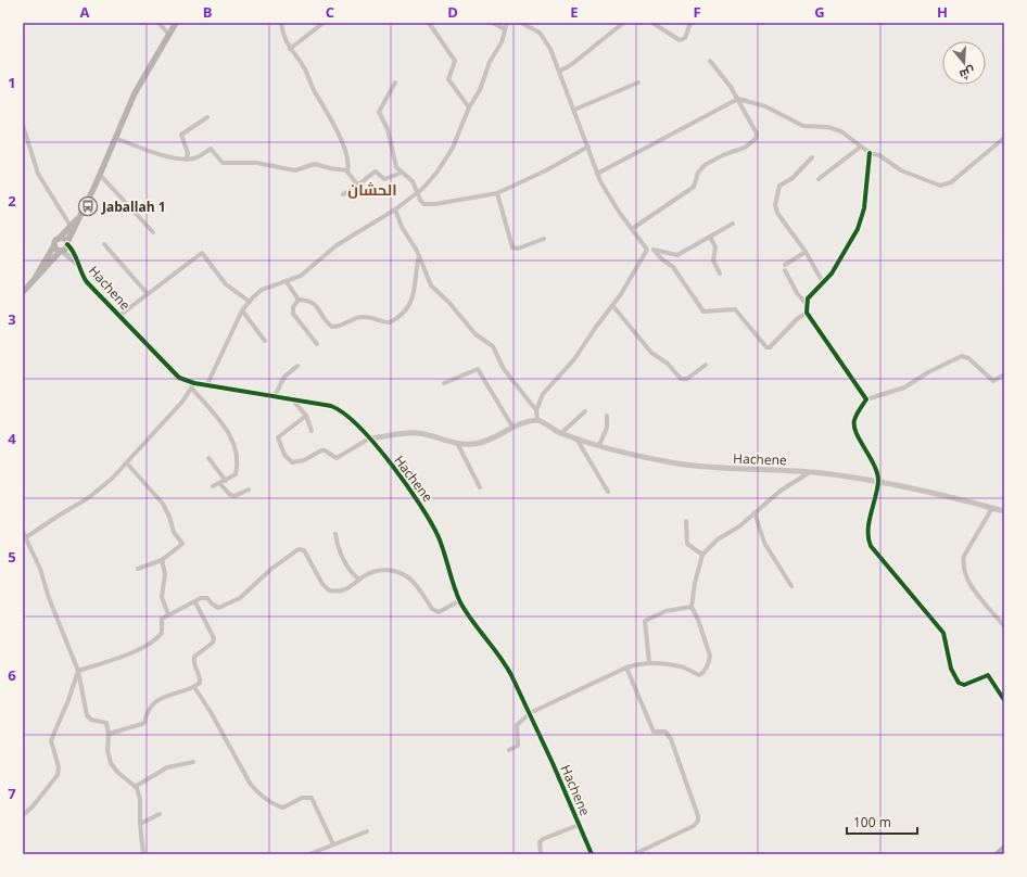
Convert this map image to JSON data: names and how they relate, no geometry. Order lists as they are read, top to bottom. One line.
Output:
{"streets":{"street":["Hachene"]},"districts":["الحشان"],"places":{"bus stop":["Jaballah 1"]},"scale_bar":"100 m","north":"bottom","grid":{"columns":["A","B","C","D","E","F","G","H"],"rows":["1","2","3","4","5","6","7"]}}
